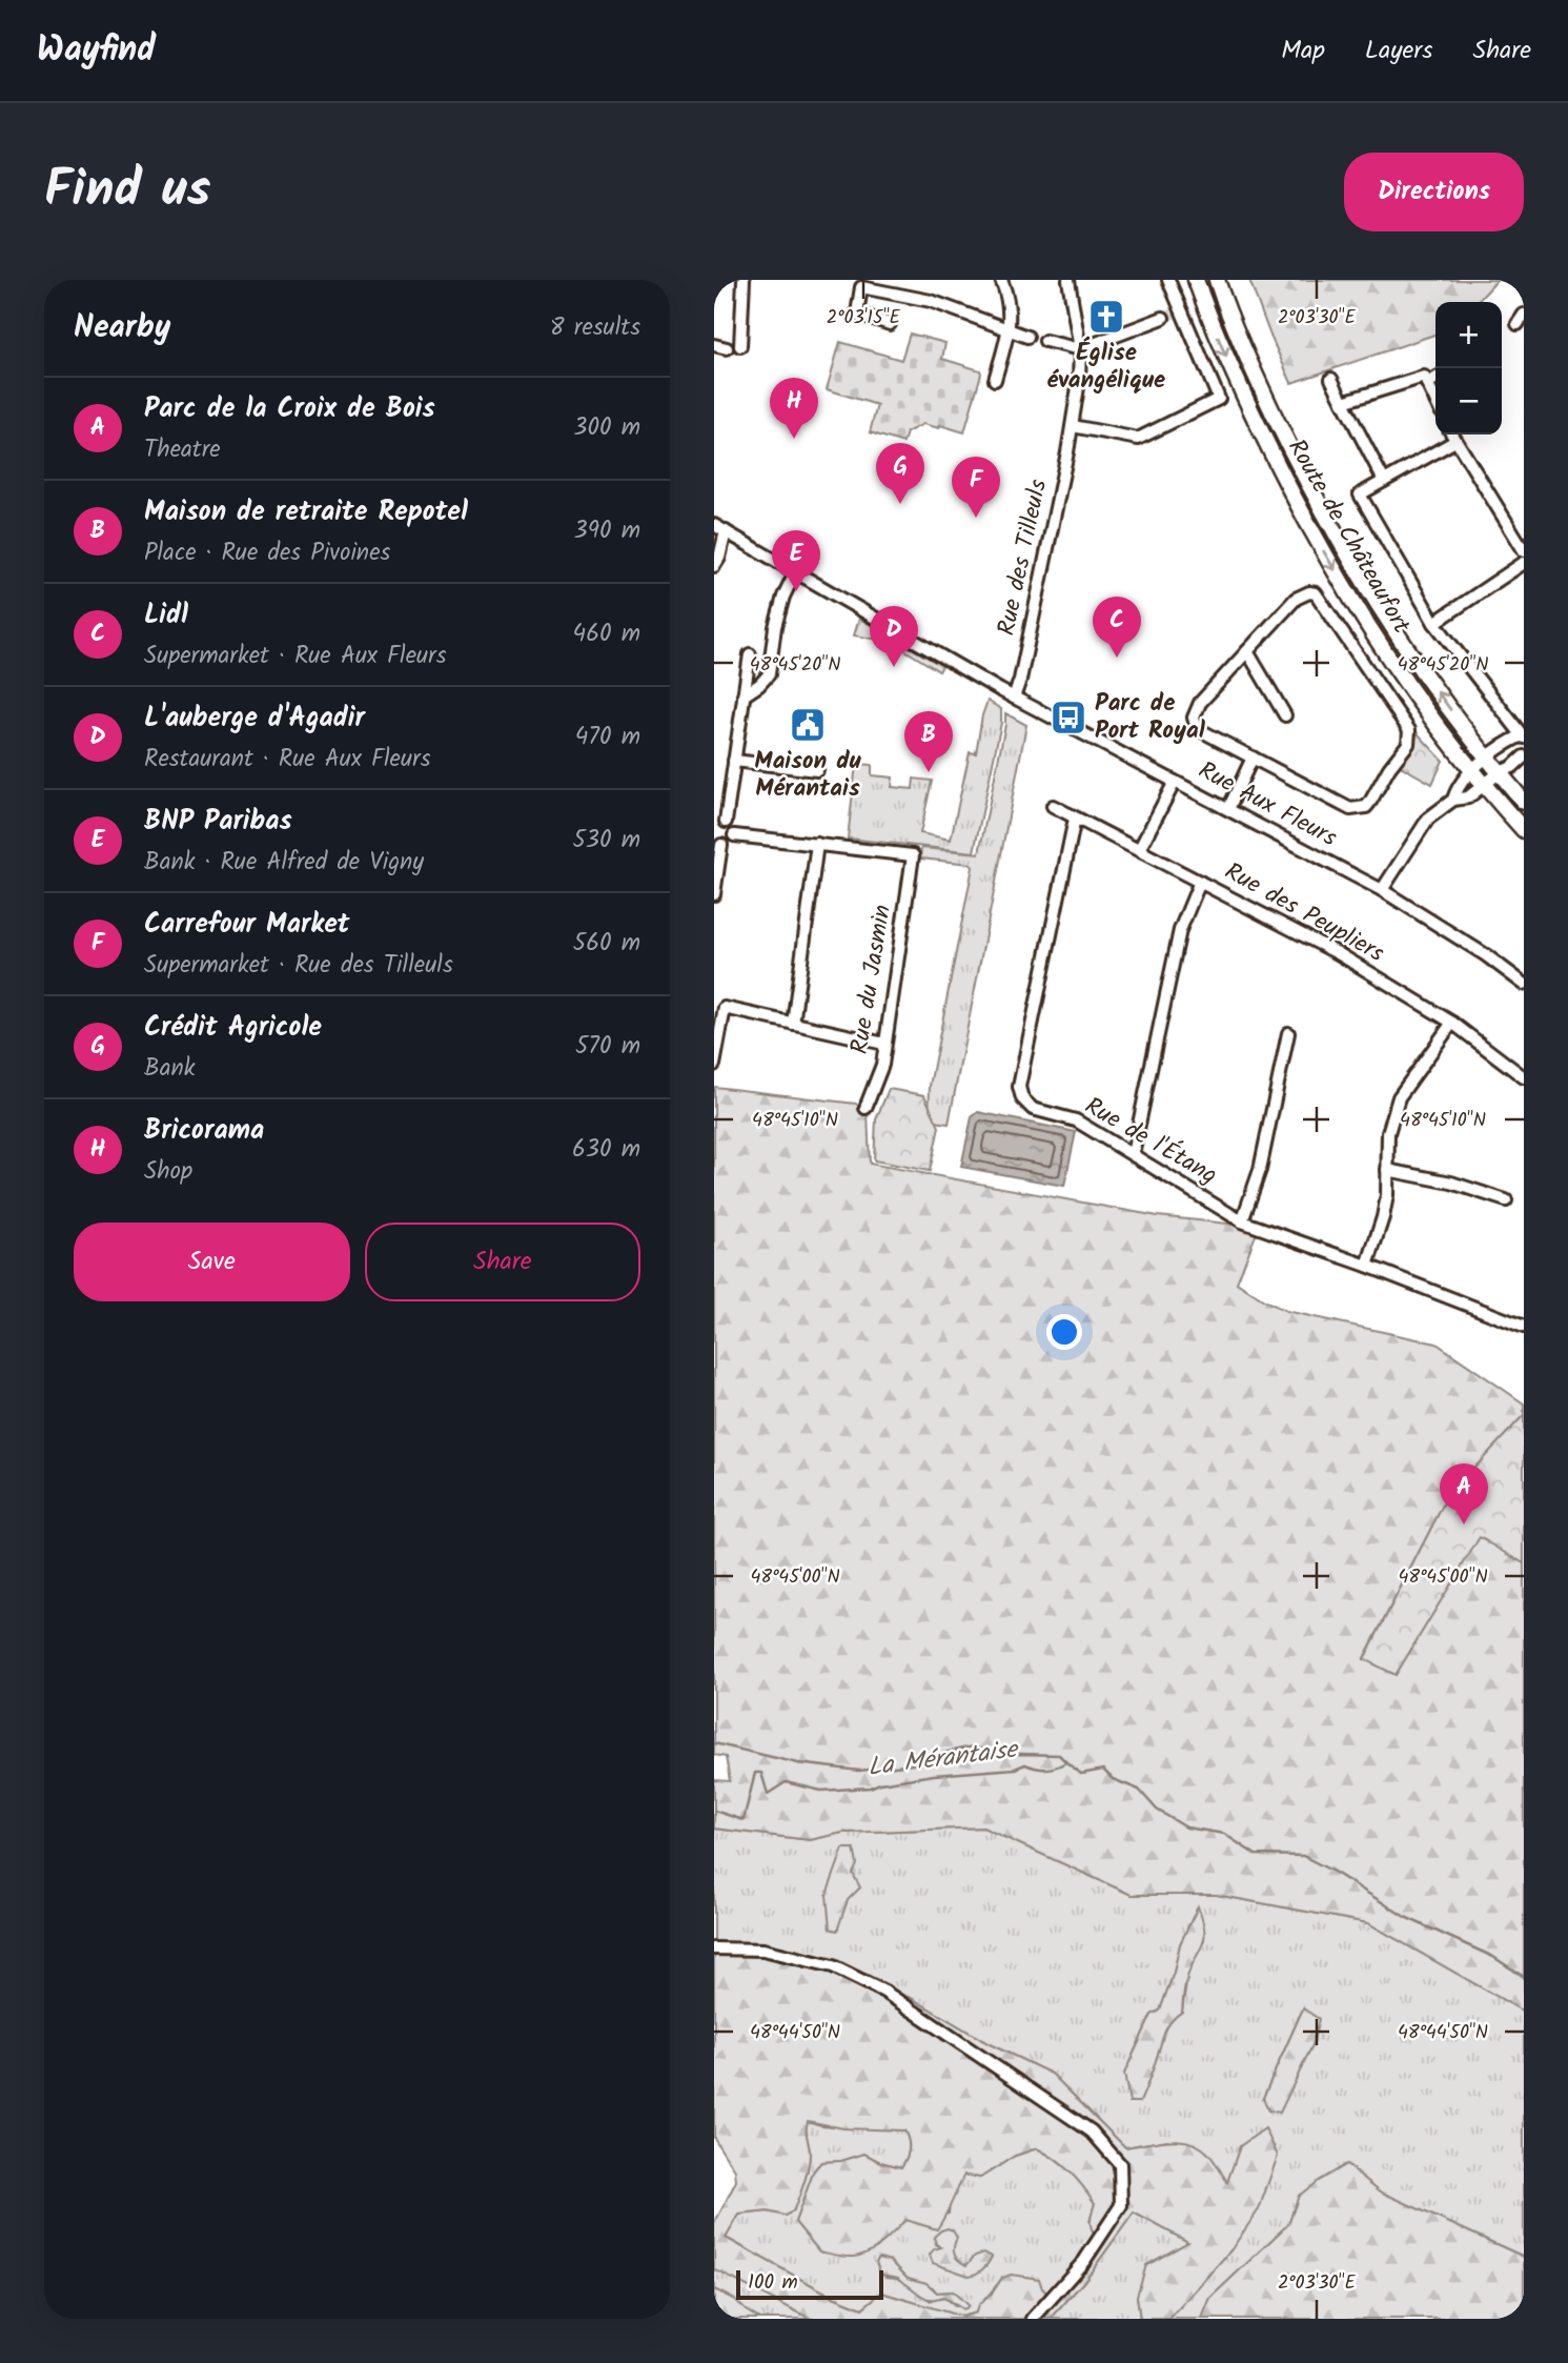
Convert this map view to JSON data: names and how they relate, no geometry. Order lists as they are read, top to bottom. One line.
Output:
{"streets":{"main road":["Route de Châteaufort"],"street":["Rue des Tilleuls","Rue Aux Fleurs","Rue des Peupliers","Rue du Jasmin","Rue de l'Étang"]},"crossings":[["Rue des Tilleuls","Rue Aux Fleurs"],["Rue des Peupliers","Rue de l'Étang"]],"water":["La Mérantaise"],"places":{"church":["Église évangélique"],"bus stop":["Parc de Port Royal"],"public building":["Maison du Mérantais"]},"scale_bar":"100 m","page":{"header":"Wayfind","nav":["Map","Layers","Share"],"title":"Find us","buttons":["Directions",["Save","Share"]],"heading":["Nearby","8 results"],"map_buttons":["+","−"],"list":[{"mark":"A","name":"Parc de la Croix de Bois","note":"Theatre","value":"300 m"},{"mark":"B","name":"Maison de retraite Repotel","note":"Place · Rue des Pivoines","value":"390 m"},{"mark":"C","name":"Lidl","note":"Supermarket · Rue Aux Fleurs","value":"460 m"},{"mark":"D","name":"L'auberge d'Agadir","note":"Restaurant · Rue Aux Fleurs","value":"470 m"},{"mark":"E","name":"BNP Paribas","note":"Bank · Rue Alfred de Vigny","value":"530 m"},{"mark":"F","name":"Carrefour Market","note":"Supermarket · Rue des Tilleuls","value":"560 m"},{"mark":"G","name":"Crédit Agricole","note":"Bank","value":"570 m"},{"mark":"H","name":"Bricorama","note":"Shop","value":"630 m"}],"pins":["H","G","F","E","C","D","B","A"],"scale":"100 m"},"coordinates":["2°03'15\"E","2°03'30\"E","48°45'20\"N","48°45'10\"N","48°45'00\"N","48°44'50\"N"]}
